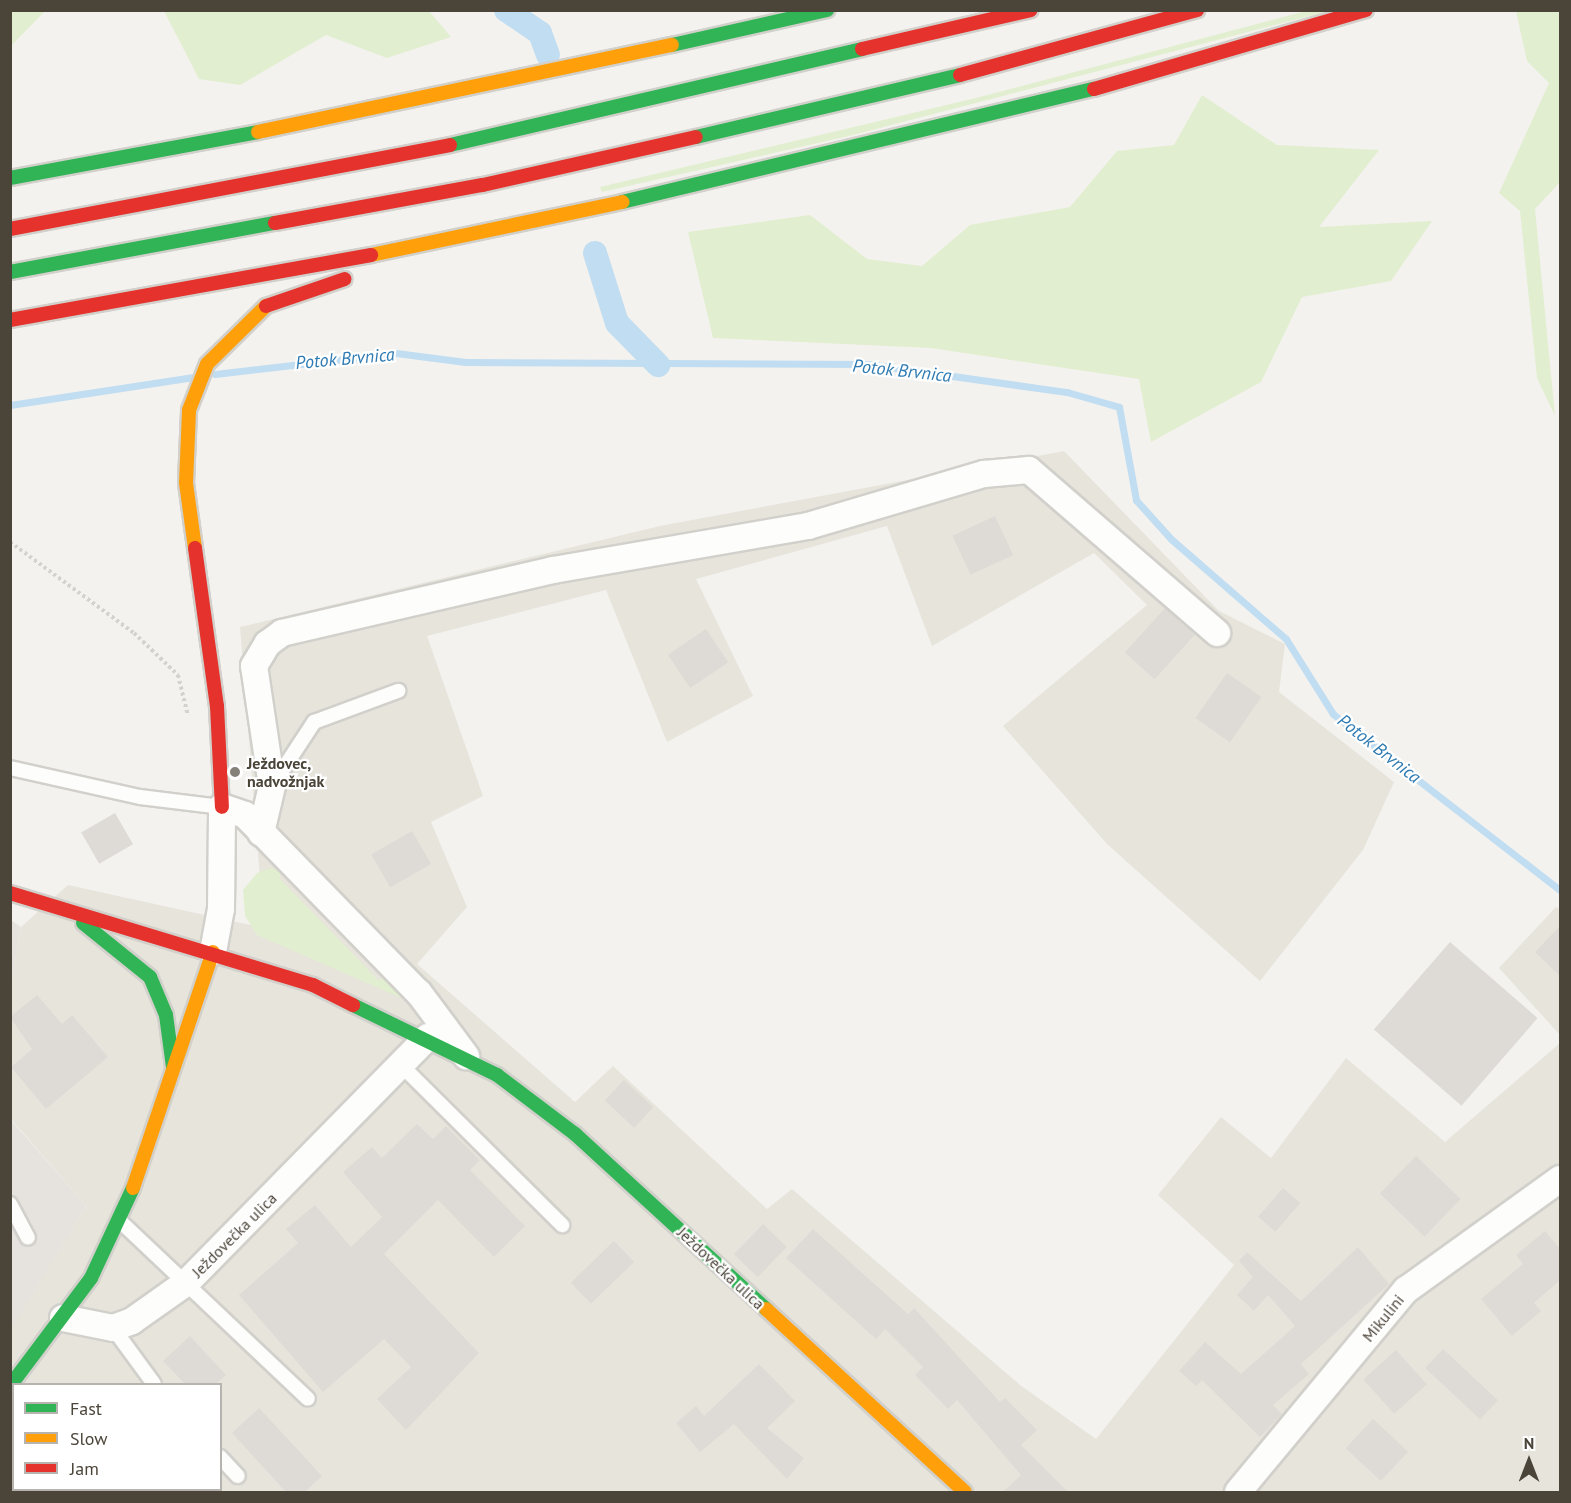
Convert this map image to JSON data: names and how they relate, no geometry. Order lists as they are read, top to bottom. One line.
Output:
{"streets":{"main road":["Ježdovečka ulica"],"street":["Mikulini"]},"water":["Potok Brvnica"],"places":["Ježdovec, nadvožnjak"],"legend":["Fast","Slow","Jam"],"north":"top"}
